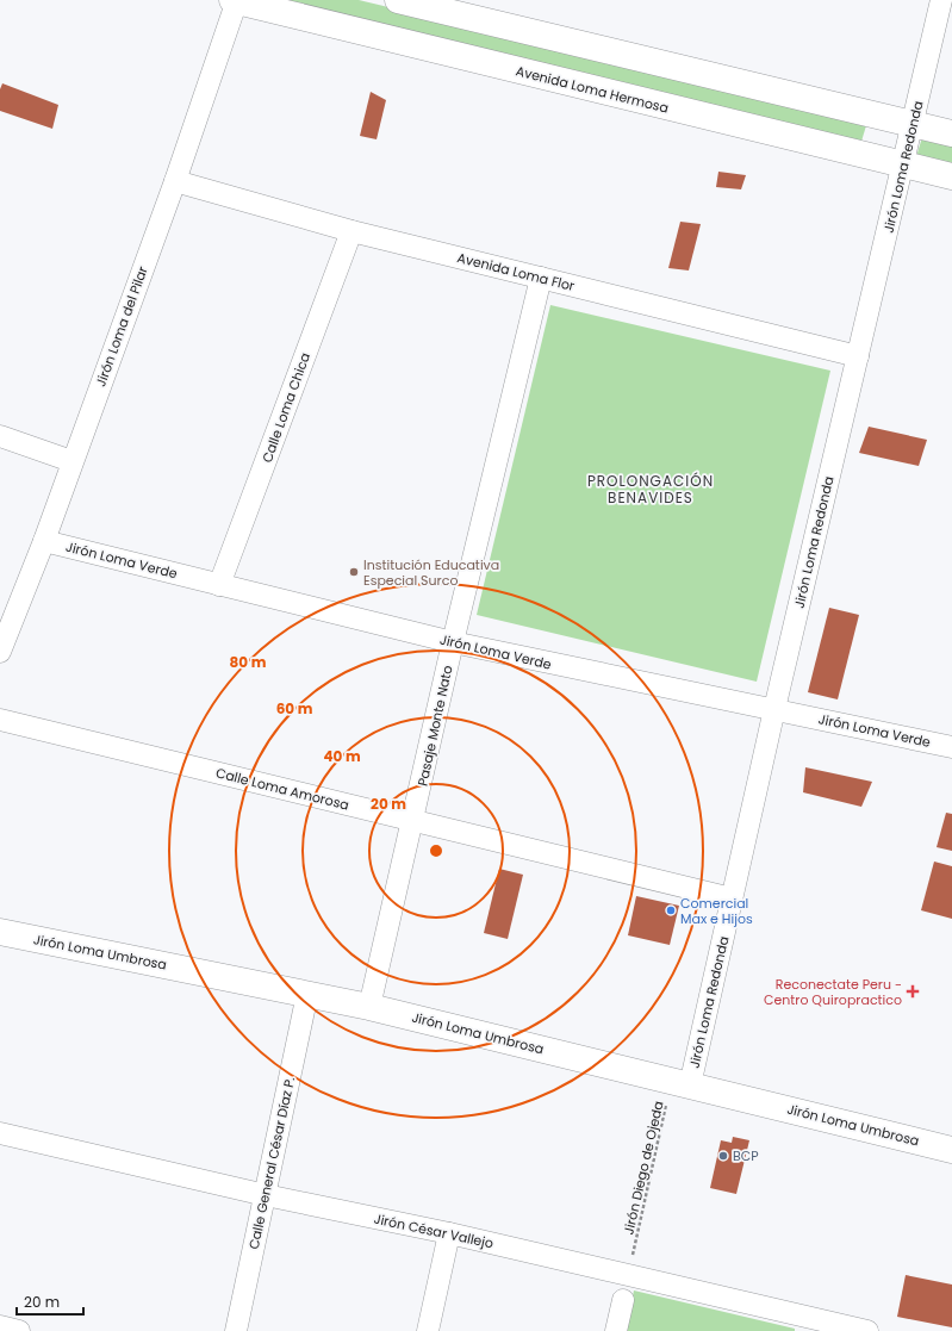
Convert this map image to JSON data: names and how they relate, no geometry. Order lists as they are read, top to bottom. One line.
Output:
{"streets":{"street":["Avenida Loma Hermosa","Jirón Loma Redonda","Avenida Loma Flor","Jirón Loma del Pilar","Calle Loma Chica","Jirón Loma Verde","Pasaje Monte Nato","Calle Loma Amorosa","Jirón Loma Umbrosa","Calle General César Díaz P.","Jirón César Vallejo"],"path":["Jirón Diego de Ojeda"]},"crossings":[["Avenida Loma Hermosa","Jirón Loma Redonda"],["Avenida Loma Hermosa","Jirón Loma del Pilar"],["Jirón Loma Redonda","Avenida Loma Flor"],["Jirón Loma Redonda","Jirón Loma Verde"],["Jirón Loma Redonda","Calle Loma Amorosa"],["Jirón Loma Redonda","Jirón Loma Umbrosa"],["Jirón Loma Redonda","Jirón Diego de Ojeda"],["Avenida Loma Flor","Jirón Loma del Pilar"],["Avenida Loma Flor","Calle Loma Chica"],["Avenida Loma Flor","Pasaje Monte Nato"],["Jirón Loma del Pilar","Jirón Loma Verde"],["Calle Loma Chica","Jirón Loma Verde"],["Jirón Loma Verde","Pasaje Monte Nato"],["Pasaje Monte Nato","Calle Loma Amorosa"],["Pasaje Monte Nato","Jirón Loma Umbrosa"],["Jirón Loma Umbrosa","Calle General César Díaz P."],["Jirón Loma Umbrosa","Jirón Diego de Ojeda"],["Calle General César Díaz P.","Jirón César Vallejo"]],"districts":["PROLONGACIÓN BENAVIDES"],"places":{"other":["Institución Educativa Especial Surco","Comercial Max e Hijos","BCP"],"health":["Reconectate Peru - Centro Quiropractico"]},"scale_bar":"20 m","rings":["80 m","60 m","40 m","20 m"]}
